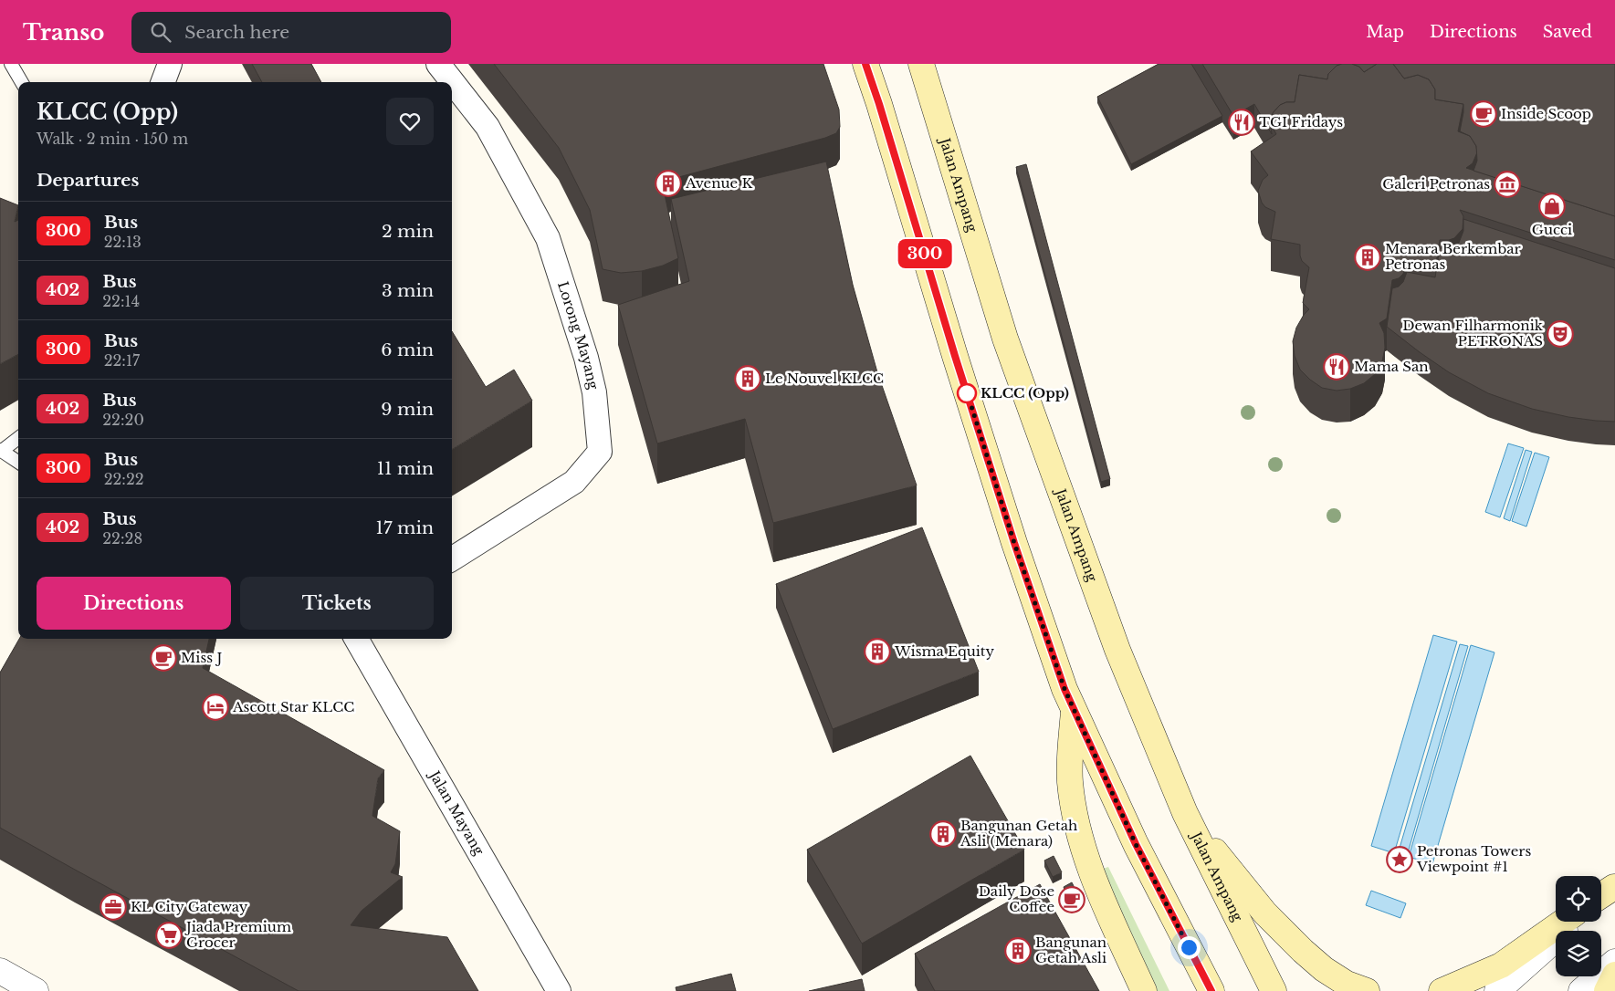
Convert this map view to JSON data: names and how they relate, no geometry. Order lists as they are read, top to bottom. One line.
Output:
{"streets":{"main road":["Jalan Ampang"],"street":["Lorong Mayang","Jalan Mayang"]},"places":{"cafe":["Inside Scoop","Miss J","Daily Dose Coffee"],"restaurant":["TGI Fridays","Mama San"],"building":["Avenue K","Menara Berkembar Petronas","Le Nouvel KLCC","Wisma Equity","Bangunan Getah Asli (Menara)","Bangunan Getah Asli"],"museum":["Galeri Petronas"],"shop":["Gucci"],"theatre":["Dewan Filharmonik PETRONAS"],"other":["KLCC (Opp)"],"hotel":["Ascott Star KLCC"],"place":["Petronas Towers Viewpoint #1"],"office":["KL City Gateway"],"supermarket":["Jiada Premium Grocer"]},"lines":["bus line 300"],"page":{"header":"Transo","search":"Search here","nav":["Map","Directions","Saved"],"on_map":"300","heading":[["KLCC (Opp)","Walk · 2 min · 150 m"],"Departures"],"list":[{"mark":"300","name":"Bus","note":"22:13","value":"2 min"},{"mark":"402","name":"Bus","note":"22:14","value":"3 min"},{"mark":"300","name":"Bus","note":"22:17","value":"6 min"},{"mark":"402","name":"Bus","note":"22:20","value":"9 min"},{"mark":"300","name":"Bus","note":"22:22","value":"11 min"},{"mark":"402","name":"Bus","note":"22:28","value":"17 min"}],"buttons":["Directions","Tickets"]}}
